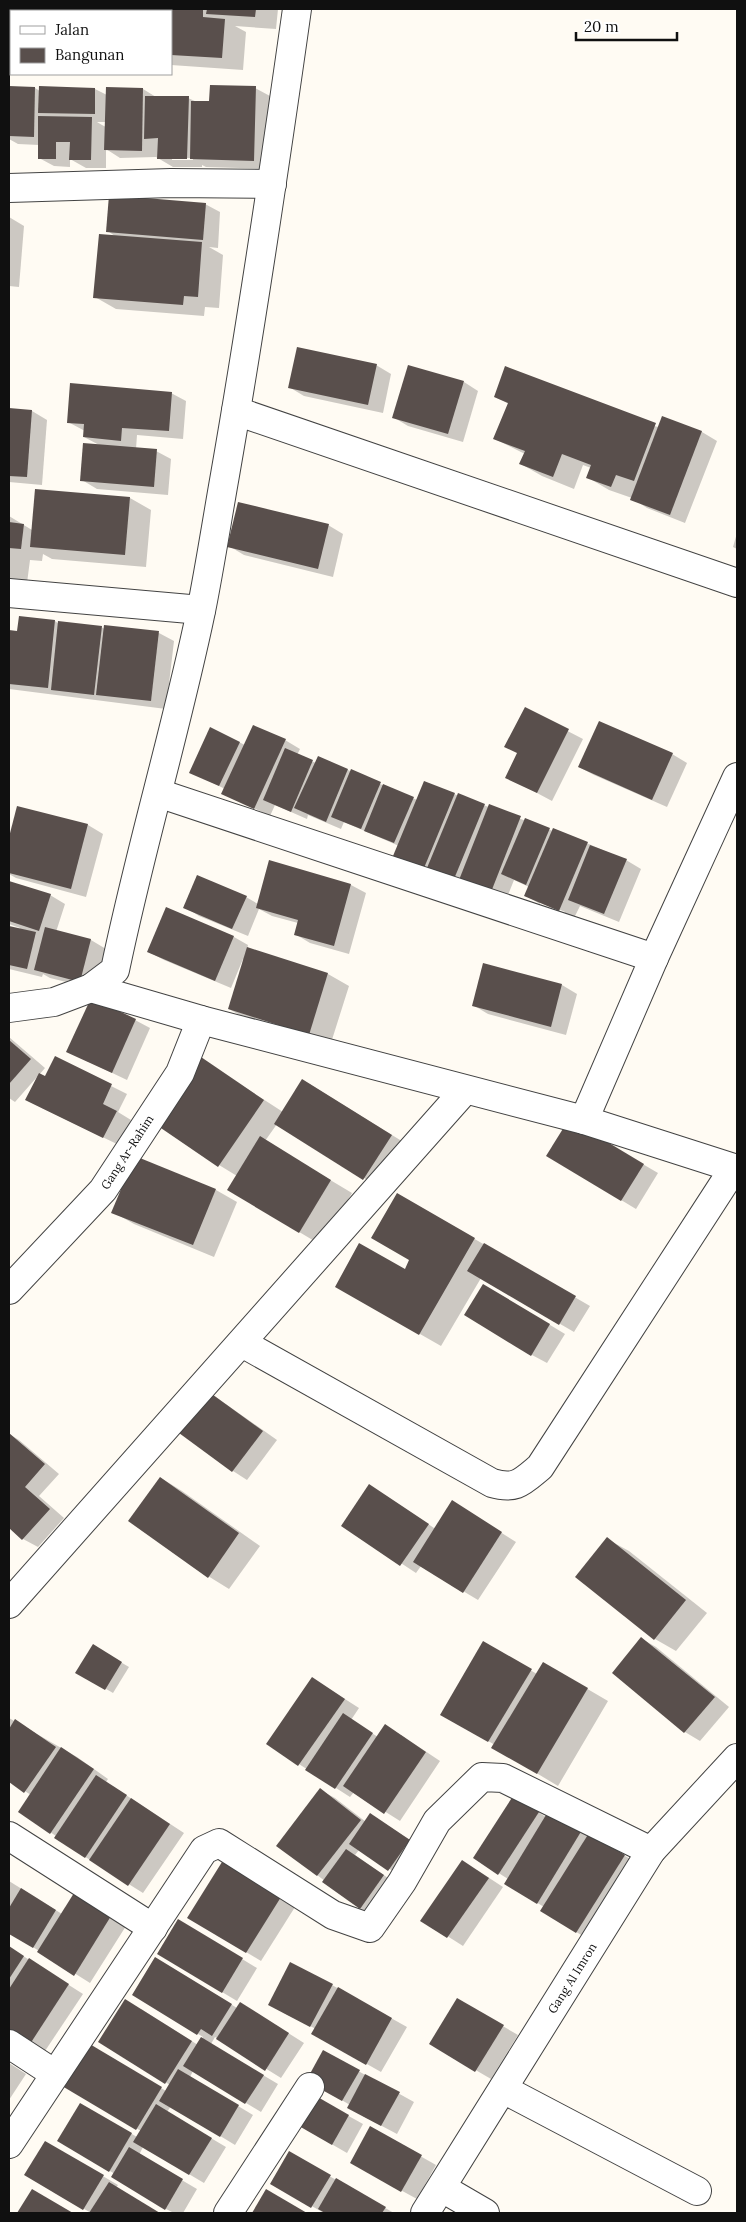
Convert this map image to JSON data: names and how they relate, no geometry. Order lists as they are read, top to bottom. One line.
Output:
{"streets":{"street":["Gang Ar-Rahim","Gang Al Imron"]},"legend":["Jalan","Bangunan"],"scale_bar":"20 m"}
